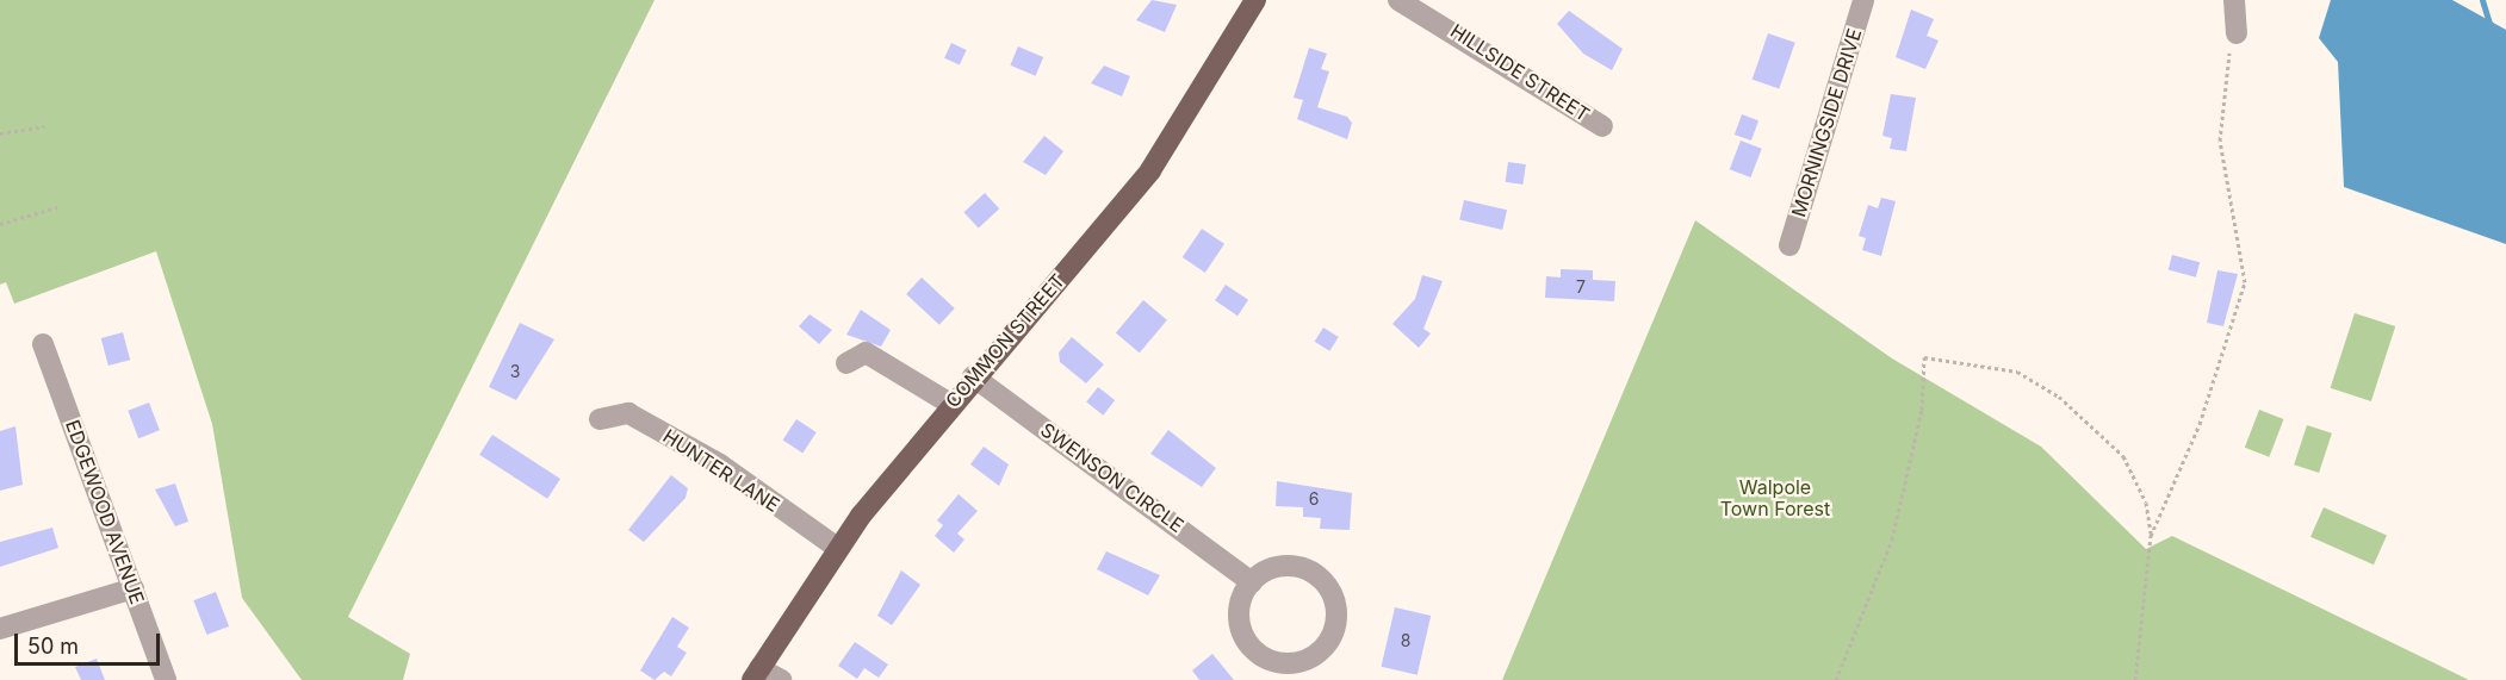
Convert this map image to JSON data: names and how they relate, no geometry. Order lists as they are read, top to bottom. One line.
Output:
{"streets":{"main road":["COMMON STREET"],"street":["HILLSIDE STREET","MORNINGSIDE DRIVE","HUNTER LANE","SWENSON CIRCLE","EDGEWOOD AVENUE"]},"crossings":[["COMMON STREET","HUNTER LANE"],["COMMON STREET","SWENSON CIRCLE"]],"parks":["Walpole Town Forest"],"house_numbers":["7","3","6","8"],"scale_bar":"50 m"}
